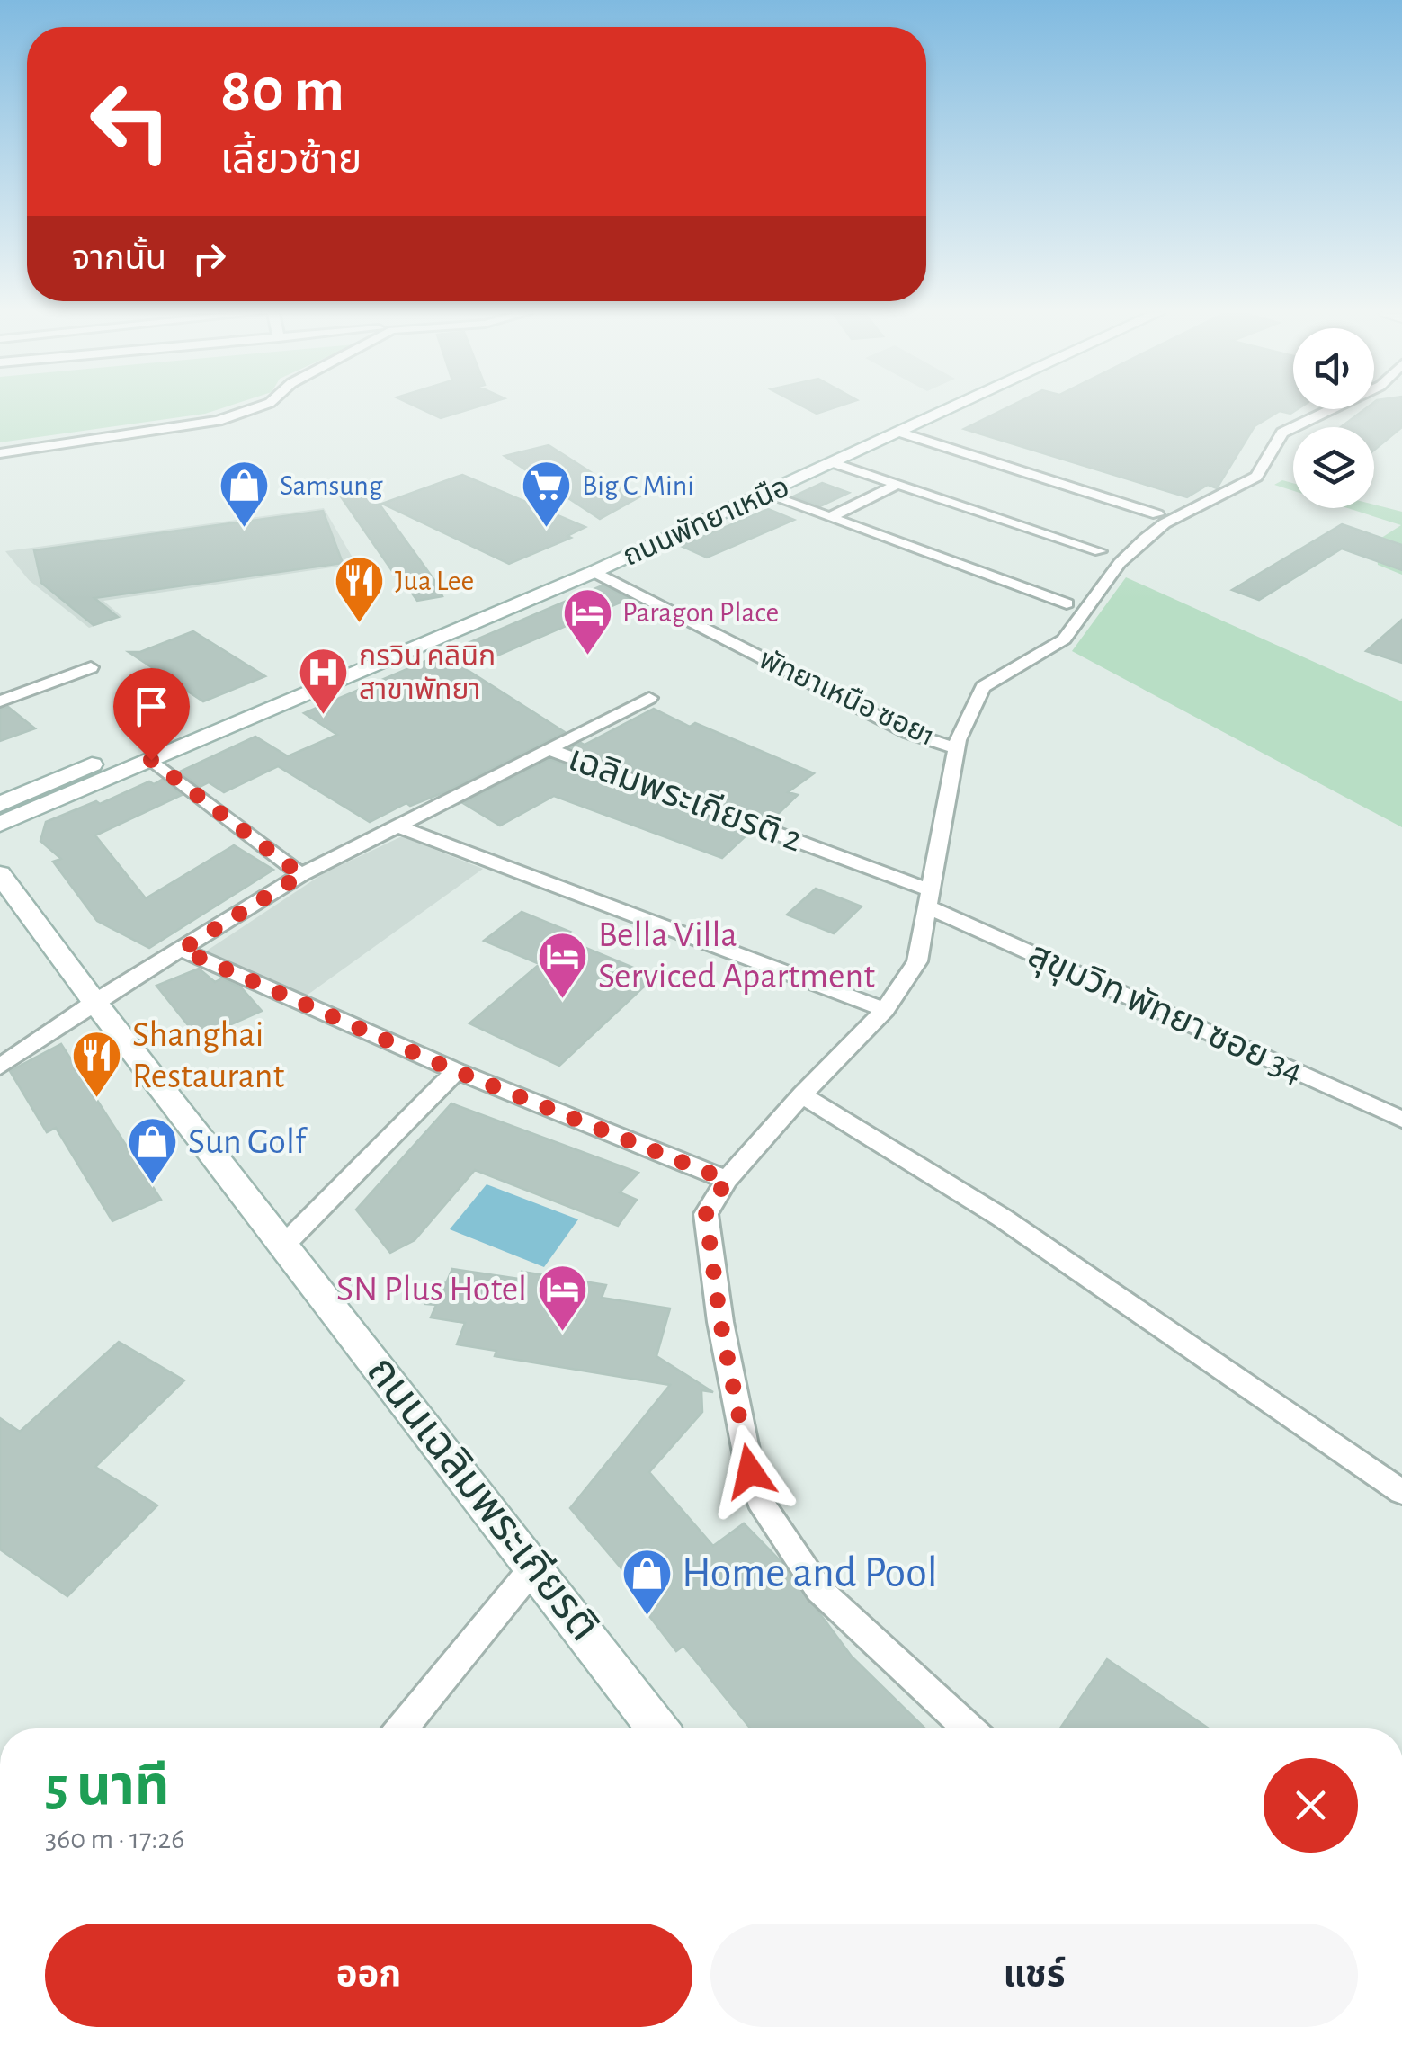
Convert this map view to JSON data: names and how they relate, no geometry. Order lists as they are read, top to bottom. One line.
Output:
{"streets":{"main road":["ถนนพัทยาเหนือ","ถนนเฉลิมพระเกียรติ"],"street":["พัทยาเหนือ ซอย1","เฉลิมพระเกียรติ 2","สุขุมวิท พัทยา ซอย 34"]},"crossings":[["ถนนพัทยาเหนือ","พัทยาเหนือ ซอย1"],["เฉลิมพระเกียรติ 2","สุขุมวิท พัทยา ซอย 34"]],"places":{"shop":["Samsung","Sun Golf","Home and Pool"],"supermarket":["Big C Mini"],"restaurant":["Jua Lee","Shanghai Restaurant"],"hotel":["Paragon Place","Bella Villa Serviced Apartment","SN Plus Hotel"],"hospital":["กรวิน คลินิก สาขาพัทยา"]},"page":{"turn":["80 m","เลี้ยวซ้าย"],"then":"จากนั้น","heading":["5 นาที","360 m · 17:26"],"buttons":["ออก","แชร์"]}}
